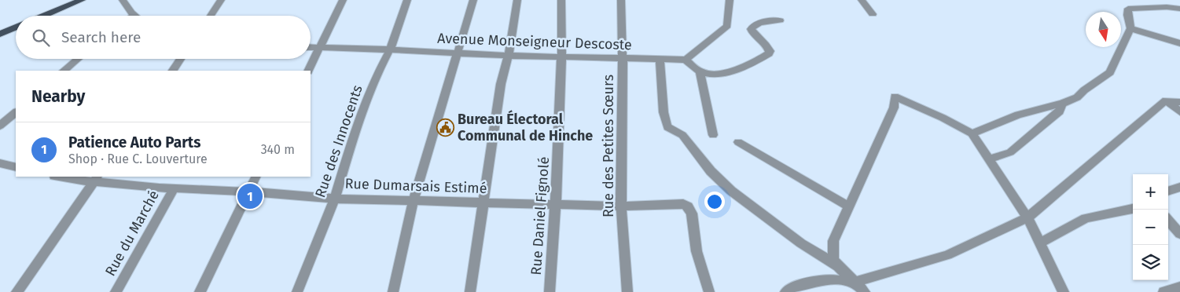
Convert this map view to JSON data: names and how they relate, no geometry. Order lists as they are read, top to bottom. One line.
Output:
{"streets":{"street":["Avenue Monseigneur Descoste","Rue des Innocents","Rue des Petites Sœurs","Rue Dumarsais Estimé","Rue Daniel Fignolé","Rue du Marché"]},"crossings":[["Avenue Monseigneur Descoste","Rue des Innocents"],["Avenue Monseigneur Descoste","Rue des Petites Sœurs"],["Avenue Monseigneur Descoste","Rue Daniel Fignolé"],["Rue des Innocents","Rue Dumarsais Estimé"],["Rue des Petites Sœurs","Rue Dumarsais Estimé"],["Rue Dumarsais Estimé","Rue Daniel Fignolé"],["Rue Dumarsais Estimé","Rue du Marché"]],"places":{"public building":["Bureau Électoral Communal de Hinche"]},"north":"bottom","page":{"search":"Search here","heading":"Nearby","list":[{"mark":"1","name":"Patience Auto Parts","note":"Shop · Rue C. Louverture","value":"340 m"}],"map_buttons":["+","−"],"pins":"1"}}
